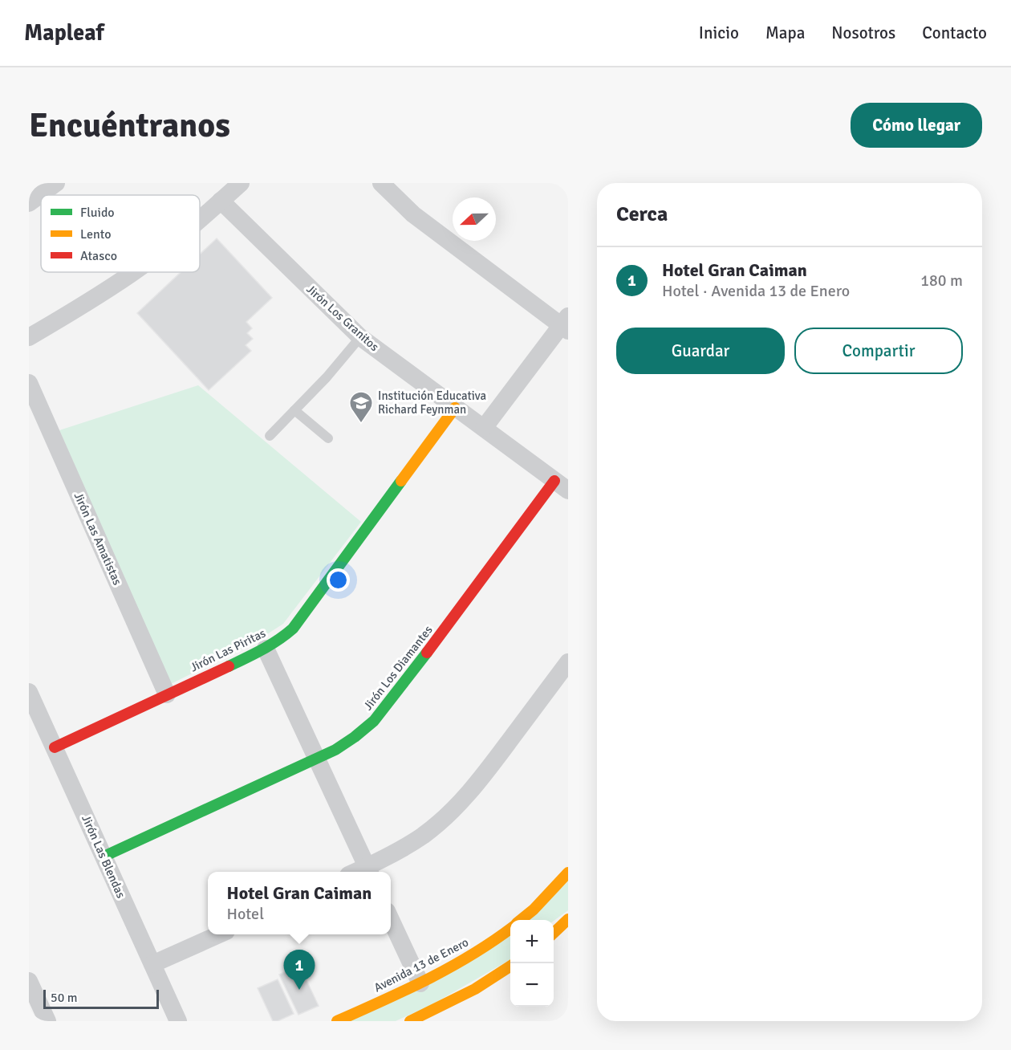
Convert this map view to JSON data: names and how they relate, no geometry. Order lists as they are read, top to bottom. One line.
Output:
{"streets":{"street":["Jirón Los Granitos","Jirón Las Amatistas","Jirón Las Piritas","Jirón Los Diamantes","Jirón Las Blendas","Avenida 13 de Enero"]},"crossings":[["Jirón Los Granitos","Jirón Las Piritas"],["Jirón Los Granitos","Jirón Los Diamantes"],["Jirón Las Amatistas","Jirón Las Piritas"],["Jirón Las Piritas","Jirón Las Blendas"],["Jirón Los Diamantes","Jirón Las Blendas"]],"places":{"school or university":["Institución Educativa Richard Feynman"]},"legend":["Fluido","Lento","Atasco"],"scale_bar":"50 m","north":"left","page":{"header":"Mapleaf","nav":["Inicio","Mapa","Nosotros","Contacto"],"buttons":["Cómo llegar",["Guardar","Compartir"]],"title":"Encuéntranos","heading":"Cerca","list":[{"mark":"1","name":"Hotel Gran Caiman","note":"Hotel · Avenida 13 de Enero","value":"180 m"}],"popup":["Hotel Gran Caiman","Hotel"],"map_buttons":["+","−"],"pins":"1","scale":"50 m"}}
